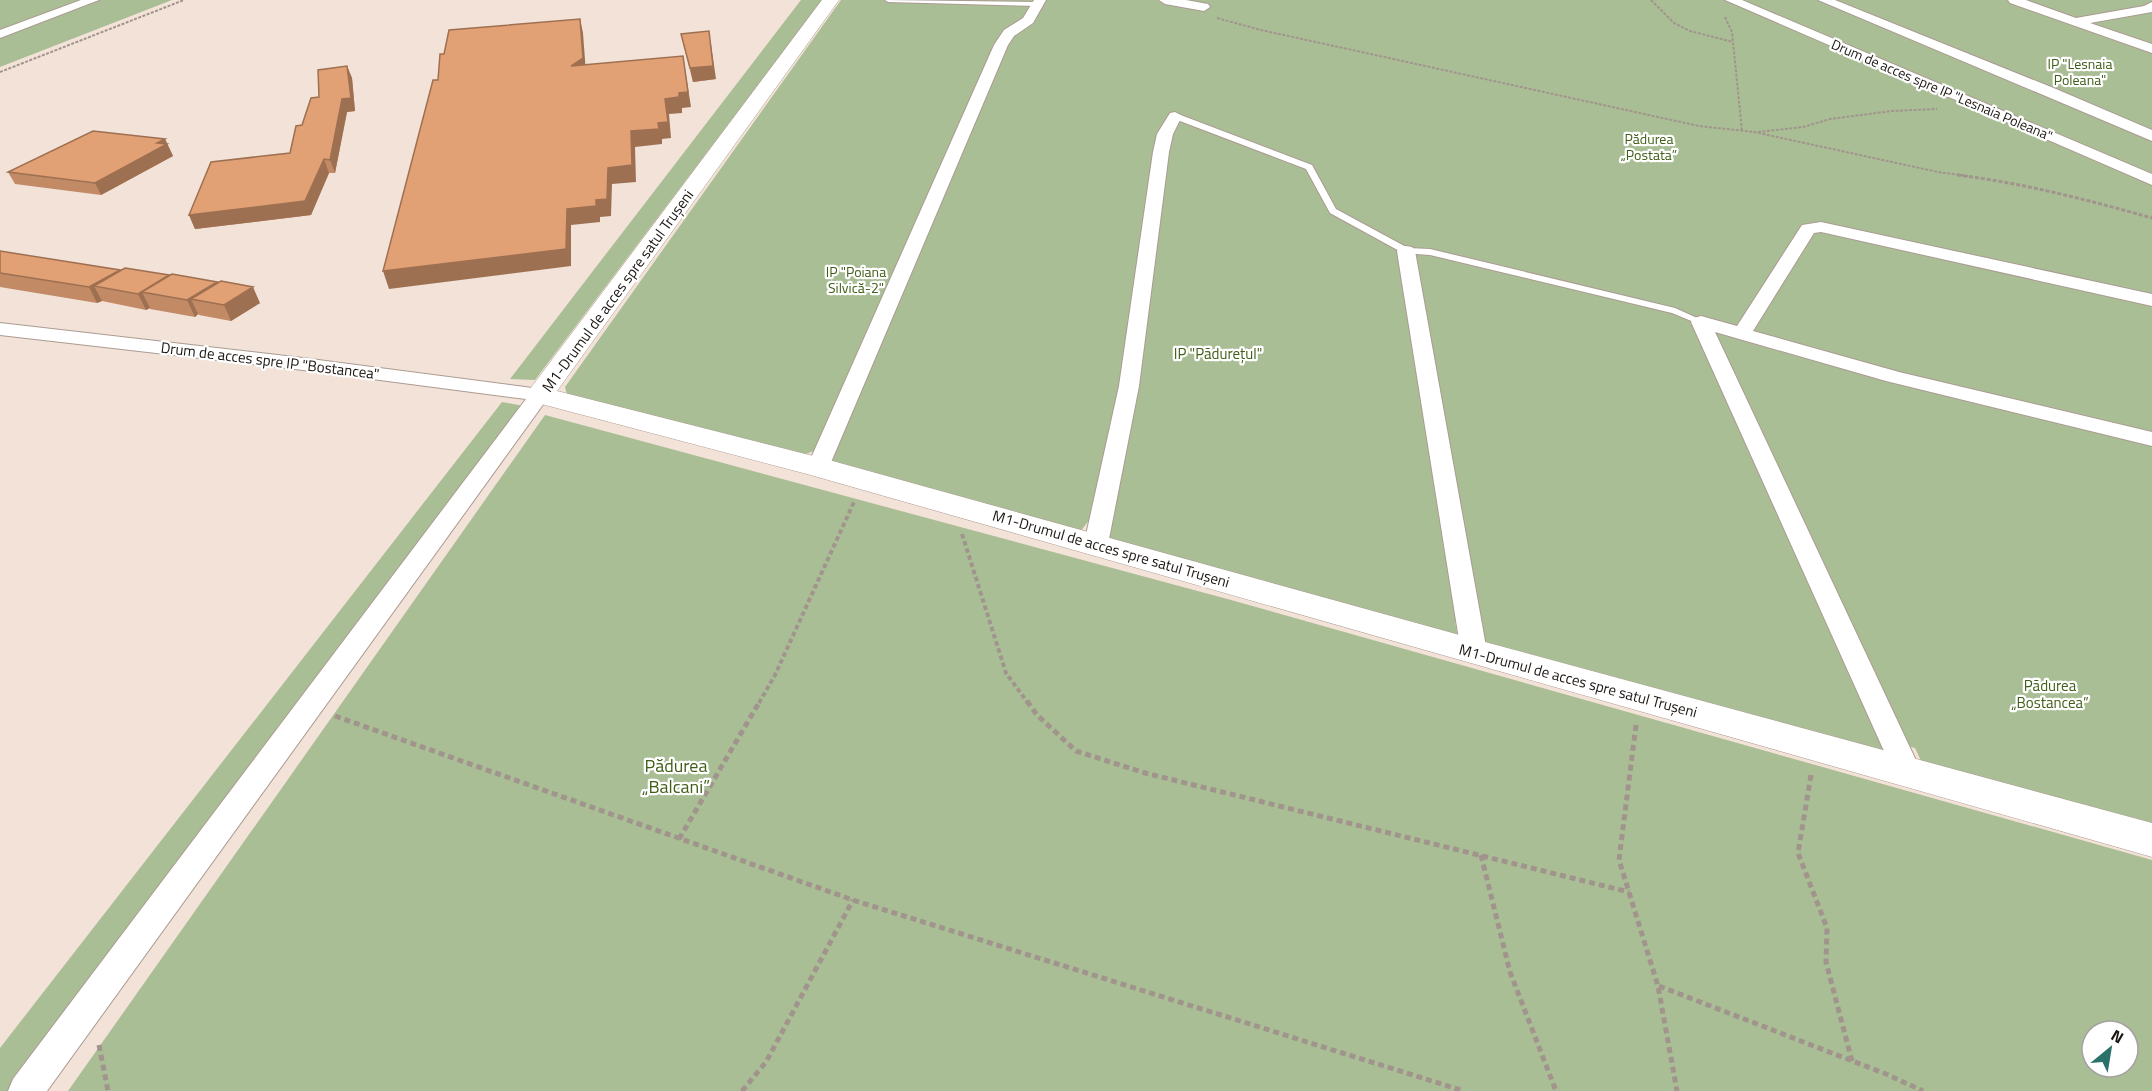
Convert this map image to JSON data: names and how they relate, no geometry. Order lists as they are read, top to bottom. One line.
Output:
{"streets":{"street":["Drum de acces spre IP \"Lesnaia Poleana\"","M1-Drumul de acces spre satul Trușeni","Drum de acces spre IP \"Bostancea\""]},"crossings":[["M1-Drumul de acces spre satul Trușeni","Drum de acces spre IP \"Bostancea\""]],"parks":["IP \"Lesnaia Poleana\"","Pădurea „Postata”","IP \"Poiana Silvică-2\"","IP \"Pădurețul\"","Pădurea „Bostancea”","Pădurea „Balcani”"],"north":"top right"}
